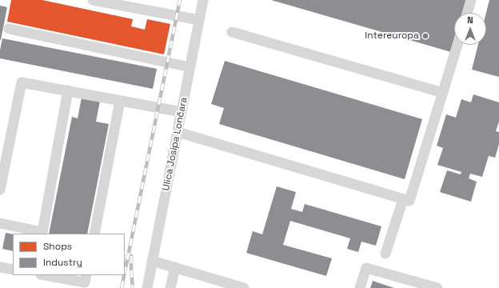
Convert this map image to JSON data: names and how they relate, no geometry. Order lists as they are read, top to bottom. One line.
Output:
{"streets":{"street":["Ulica Josipa Lončara"]},"places":["Intereuropa"],"legend":["Shops","Industry"],"north":"top"}
